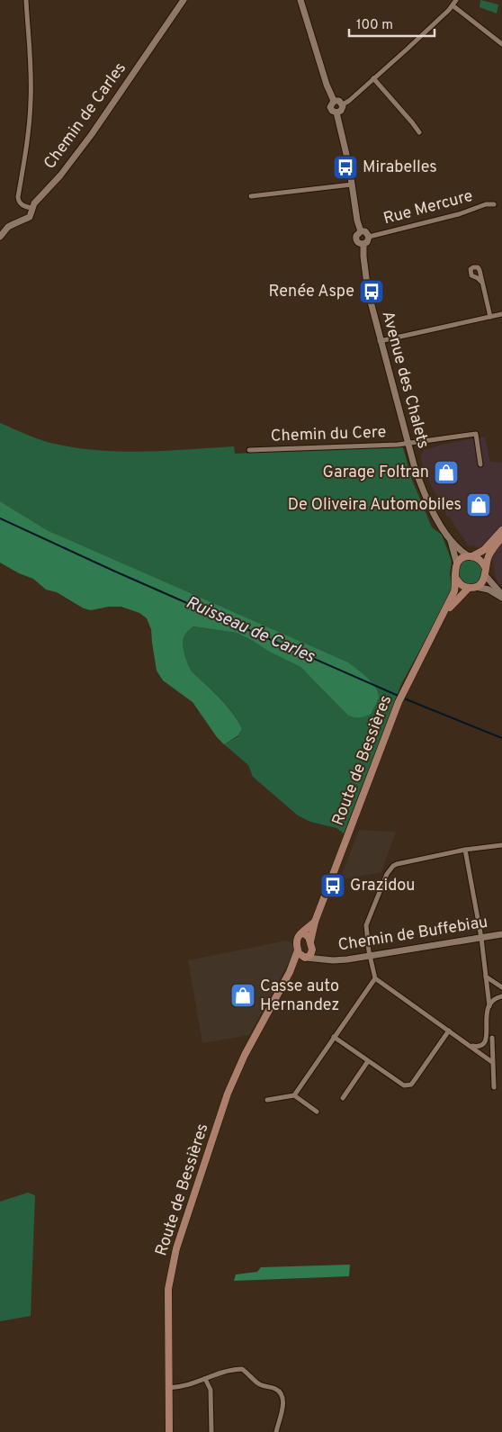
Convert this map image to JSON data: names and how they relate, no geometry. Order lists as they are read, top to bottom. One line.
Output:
{"streets":{"main road":["Route de Bessières"],"street":["Chemin de Carles","Rue Mercure","Avenue des Chalets","Chemin du Cere","Chemin de Buffebiau"]},"crossings":[["Rue Mercure","Avenue des Chalets"],["Avenue des Chalets","Chemin du Cere"],["Avenue des Chalets","Route de Bessières"],["Route de Bessières","Chemin de Buffebiau"]],"water":["Ruisseau de Carles"],"places":{"bus stop":["Mirabelles","Renée Aspe","Grazidou"],"shop":["Garage Foltran","De Oliveira Automobiles","Casse auto Hernandez"]},"scale_bar":"100 m"}
